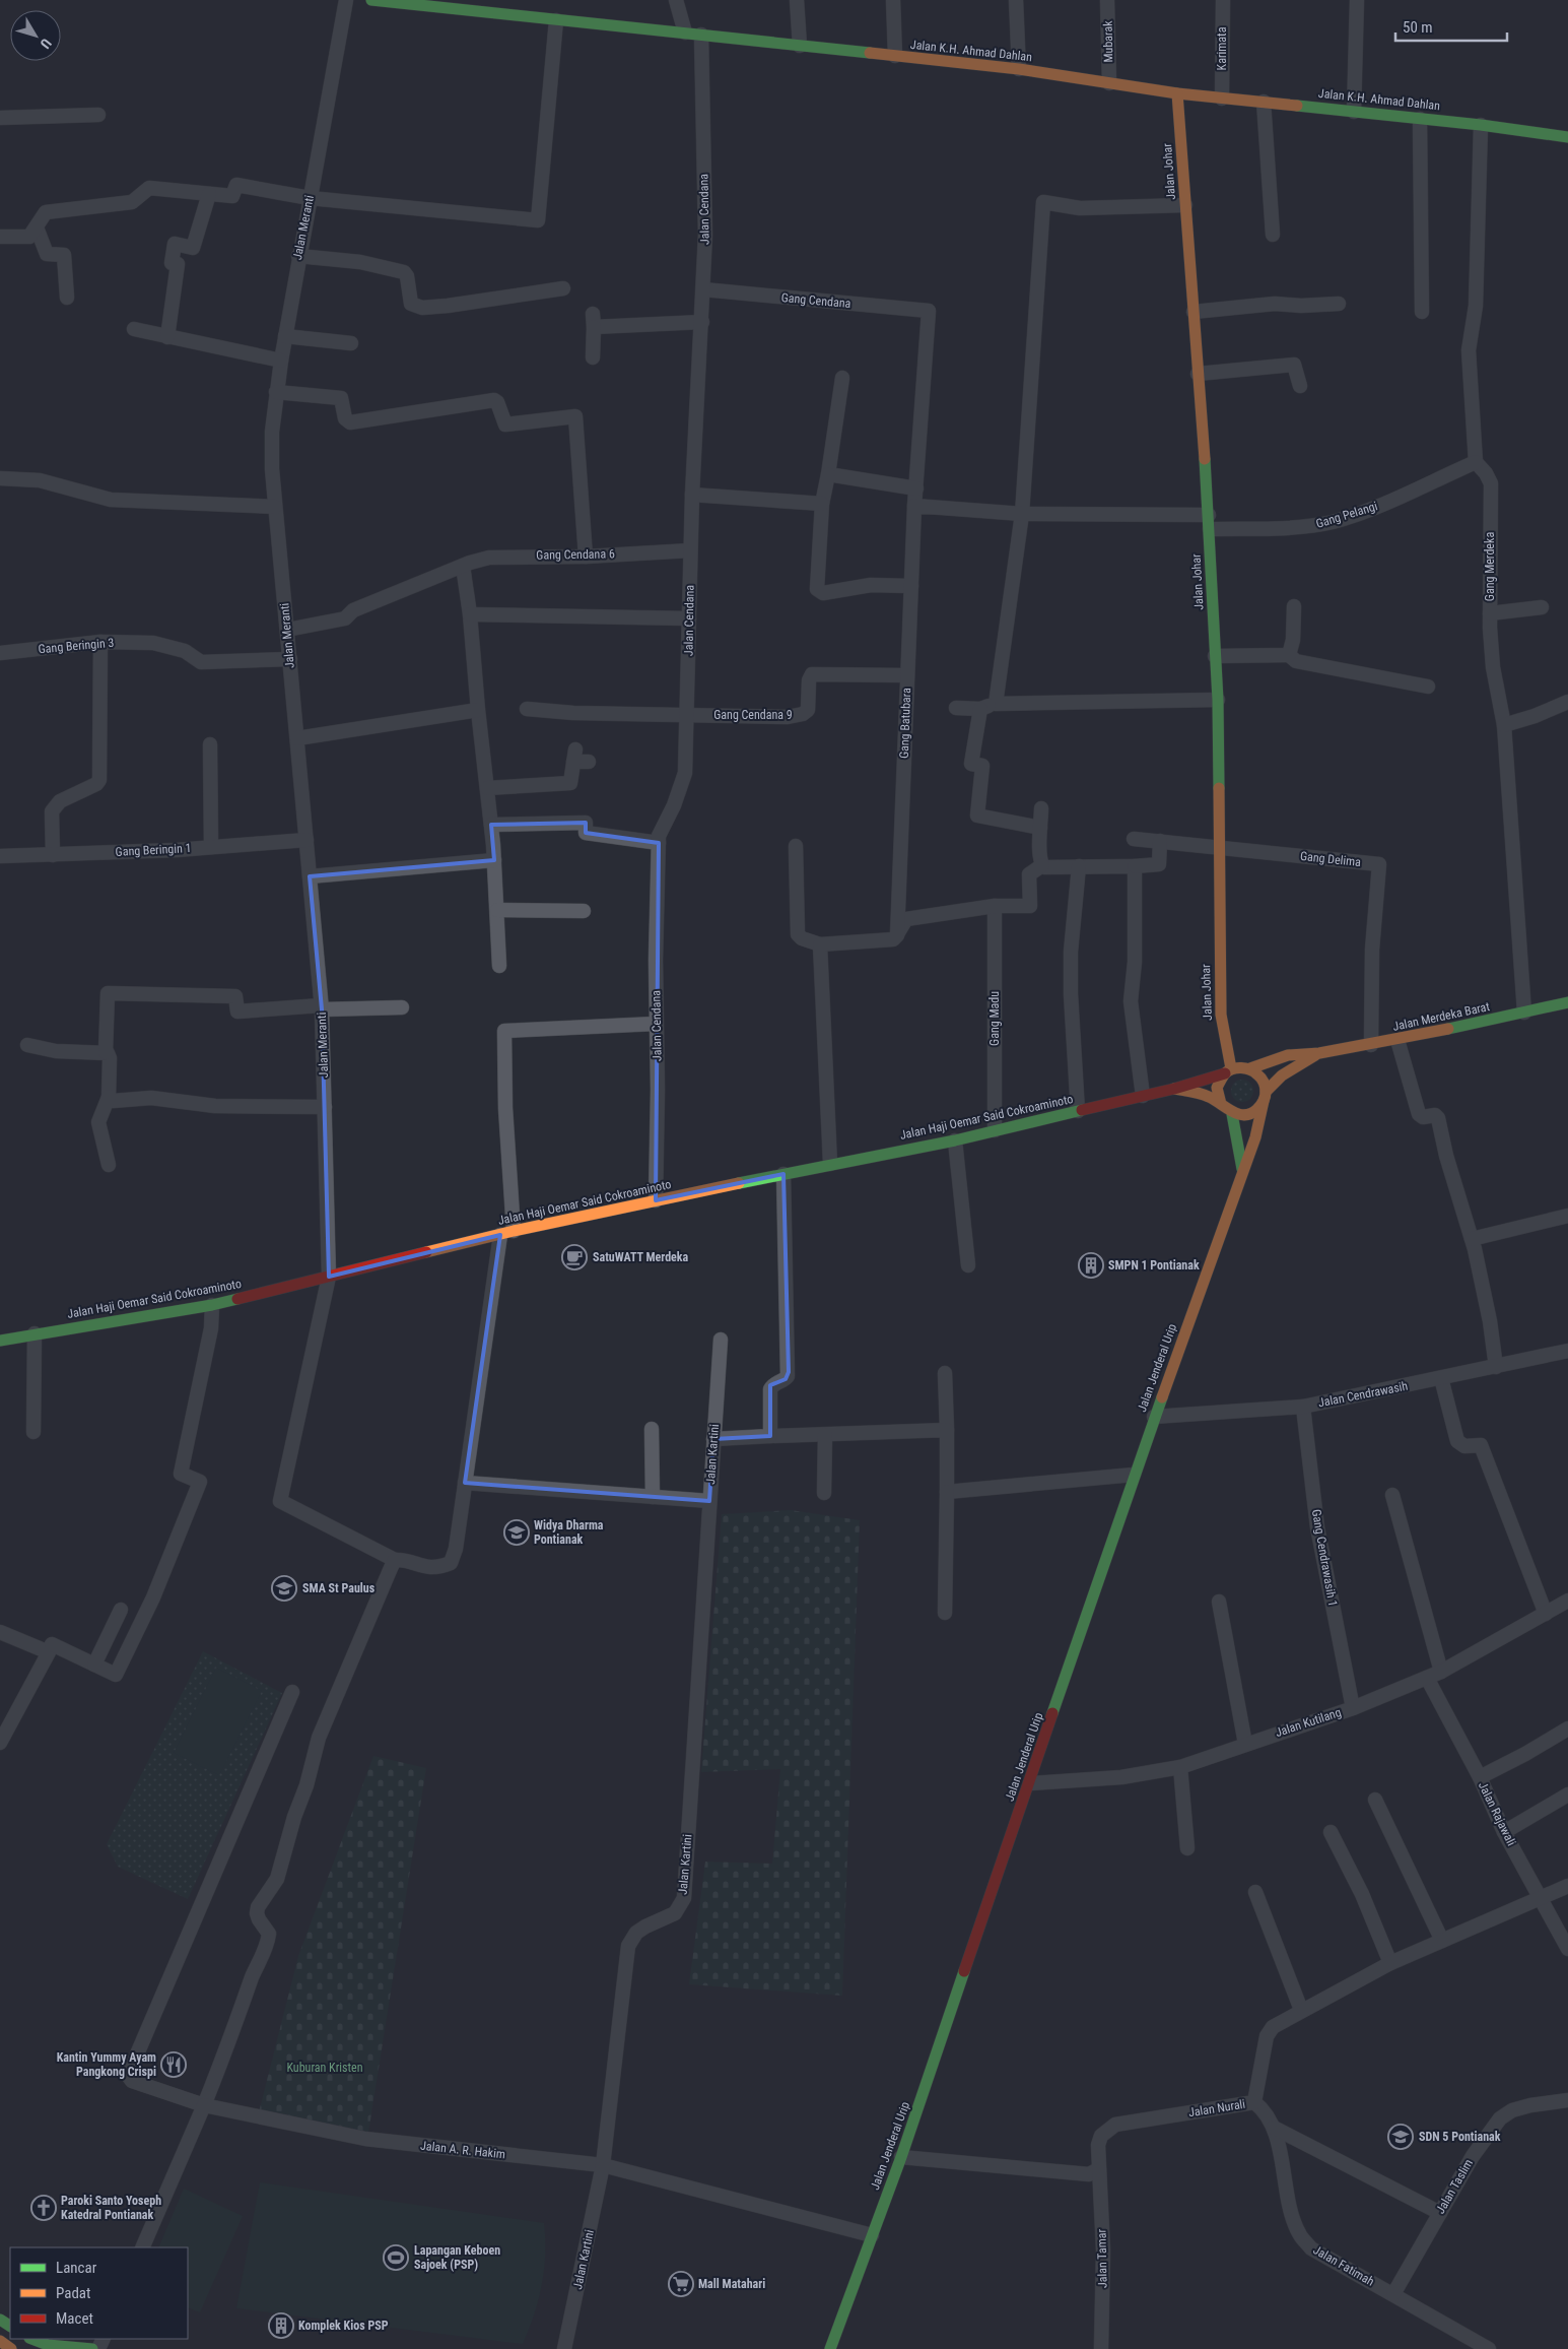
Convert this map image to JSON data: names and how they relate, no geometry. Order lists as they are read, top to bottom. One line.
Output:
{"streets":{"street":["Mubarak","Karimata","Jalan K.H. Ahmad Dahlan","Jalan Johar","Jalan Cendana","Jalan Meranti","Gang Cendana","Gang Pelangi","Gang Cendana 6","Gang Merdeka","Gang Beringin 3","Gang Cendana 9","Gang Batubara","Gang Beringin 1","Gang Delima","Jalan Merdeka Barat","Gang Madu","Jalan Haji Oemar Said Cokroaminoto","Jalan Jenderal Urip","Jalan Cendrawasih","Jalan Kartini","Gang Cendrawasih 1","Jalan Kutilang","Jalan Rajawali","Jalan Nurali","Jalan A. R. Hakim","Jalan Taslim","Jalan Tamar","Jalan Fatimah"]},"crossings":[["Mubarak","Jalan K.H. Ahmad Dahlan"],["Karimata","Jalan K.H. Ahmad Dahlan"],["Jalan K.H. Ahmad Dahlan","Jalan Johar"],["Jalan K.H. Ahmad Dahlan","Jalan Cendana"],["Jalan Johar","Gang Pelangi"],["Jalan Johar","Gang Delima"],["Jalan Johar","Jalan Merdeka Barat"],["Jalan Johar","Jalan Haji Oemar Said Cokroaminoto"],["Jalan Johar","Jalan Jenderal Urip"],["Jalan Cendana","Gang Cendana"],["Jalan Cendana","Gang Cendana 6"],["Jalan Cendana","Gang Cendana 9"],["Jalan Cendana","Jalan Haji Oemar Said Cokroaminoto"],["Jalan Meranti","Gang Cendana 6"],["Jalan Meranti","Gang Beringin 3"],["Jalan Meranti","Gang Beringin 1"],["Jalan Meranti","Jalan Haji Oemar Said Cokroaminoto"],["Gang Cendana","Gang Batubara"],["Gang Pelangi","Gang Merdeka"],["Gang Merdeka","Jalan Merdeka Barat"],["Gang Cendana 9","Gang Batubara"],["Gang Delima","Jalan Merdeka Barat"],["Jalan Merdeka Barat","Jalan Haji Oemar Said Cokroaminoto"],["Jalan Merdeka Barat","Jalan Jenderal Urip"],["Gang Madu","Jalan Haji Oemar Said Cokroaminoto"],["Jalan Haji Oemar Said Cokroaminoto","Jalan Jenderal Urip"],["Jalan Jenderal Urip","Jalan Cendrawasih"],["Jalan Jenderal Urip","Jalan Kutilang"],["Jalan Jenderal Urip","Jalan A. R. Hakim"],["Jalan Cendrawasih","Gang Cendrawasih 1"],["Jalan Kartini","Jalan A. R. Hakim"],["Gang Cendrawasih 1","Jalan Kutilang"],["Jalan Kutilang","Jalan Rajawali"],["Jalan Rajawali","Jalan Nurali"],["Jalan Nurali","Jalan Tamar"],["Jalan Nurali","Jalan Fatimah"],["Jalan Taslim","Jalan Fatimah"]],"parks":["Kuburan Kristen"],"places":{"cafe":["SatuWATT Merdeka"],"building":["SMPN 1 Pontianak","Komplek Kios PSP"],"school or university":["Widya Dharma Pontianak","SMA St Paulus","SDN 5 Pontianak"],"restaurant":["Kantin Yummy Ayam Pangkong Crispi"],"church":["Paroki Santo Yoseph Katedral Pontianak"],"sports":["Lapangan Keboen Sajoek (PSP)"],"supermarket":["Mall Matahari"]},"legend":["Lancar","Padat","Macet"],"scale_bar":"50 m","north":"bottom right"}
